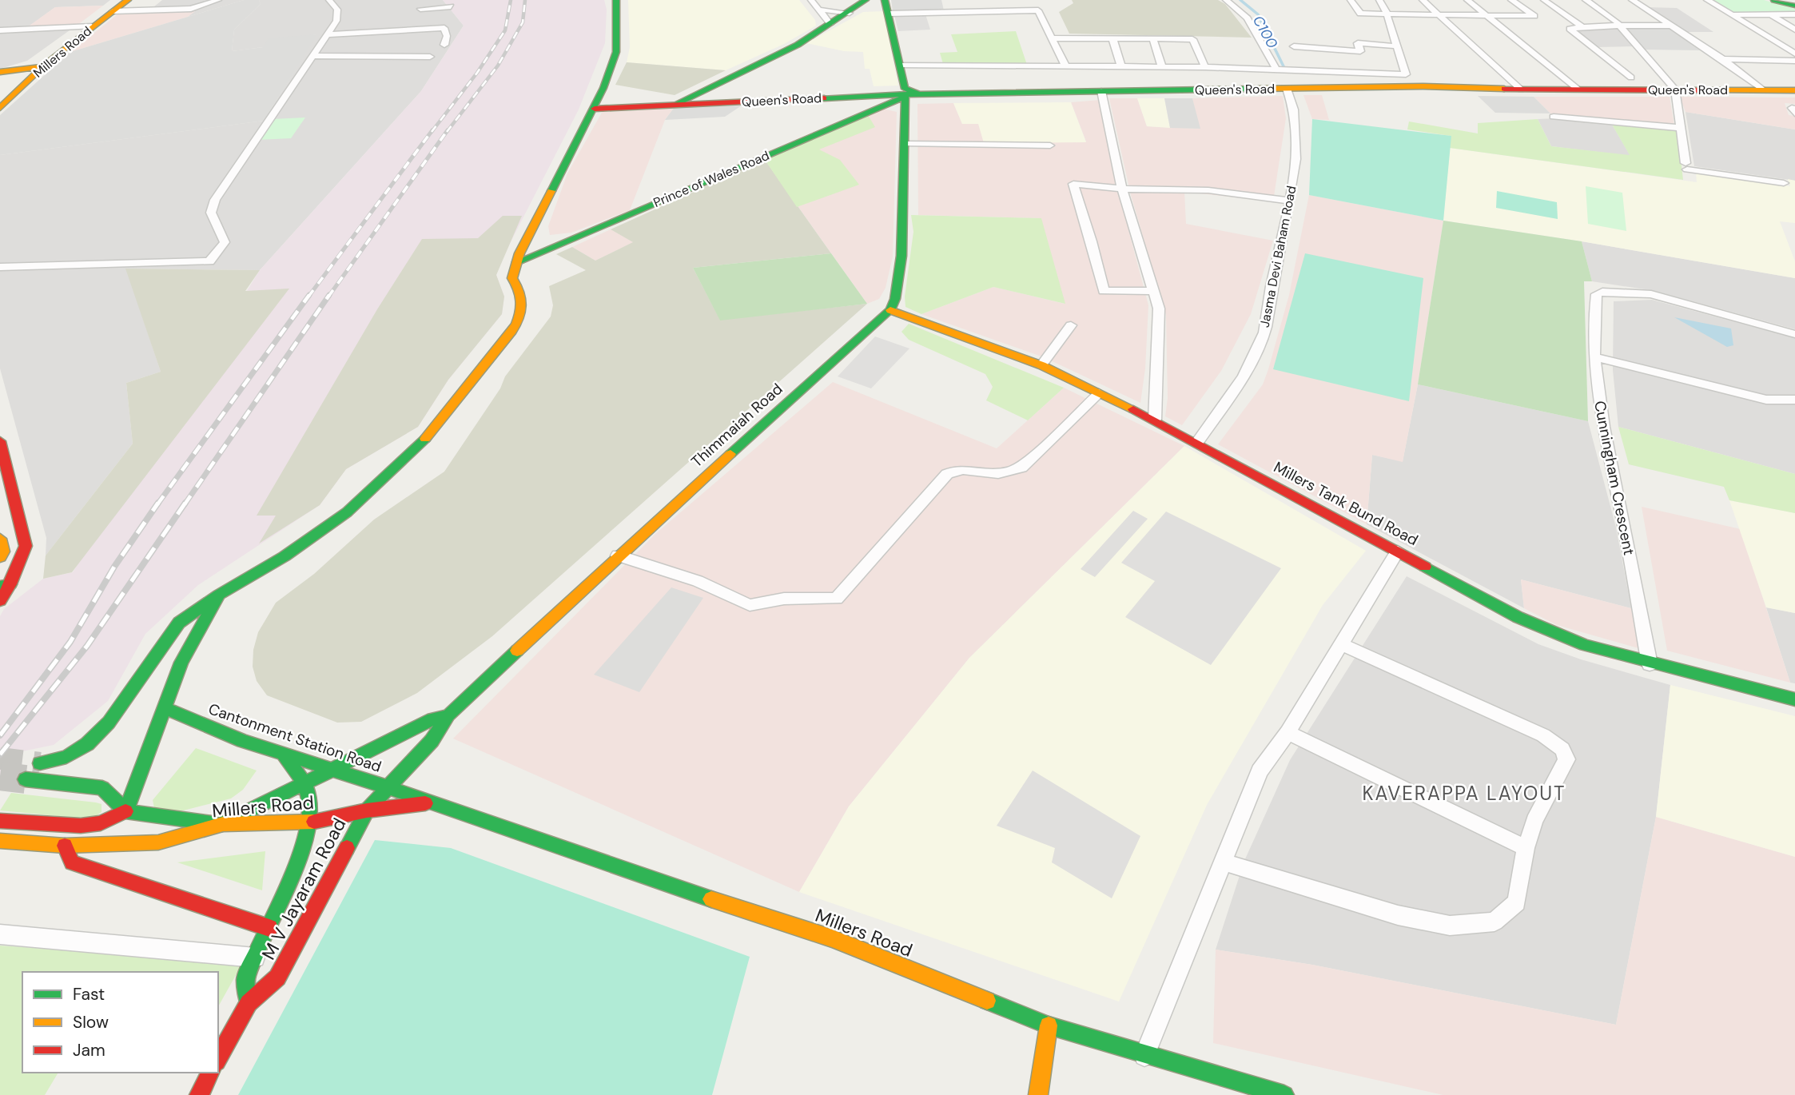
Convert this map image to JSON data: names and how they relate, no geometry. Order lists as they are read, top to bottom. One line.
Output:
{"streets":{"street":["Millers Road","Queen's Road","Prince of Wales Road","Jasma Devi Baham Road","Thimmaiah Road","Cunningham Crescent","Millers Tank Bund Road","Cantonment Station Road","M V Jayaram Road"]},"crossings":[["Millers Road","Thimmaiah Road"],["Millers Road","Cantonment Station Road"],["Millers Road","M V Jayaram Road"],["Queen's Road","Prince of Wales Road"],["Queen's Road","Jasma Devi Baham Road"],["Jasma Devi Baham Road","Millers Tank Bund Road"],["Thimmaiah Road","Millers Tank Bund Road"],["Thimmaiah Road","Cantonment Station Road"],["Thimmaiah Road","M V Jayaram Road"],["Cunningham Crescent","Millers Tank Bund Road"],["Cantonment Station Road","M V Jayaram Road"]],"districts":["KAVERAPPA LAYOUT"],"water":["C100"],"legend":["Fast","Slow","Jam"]}
